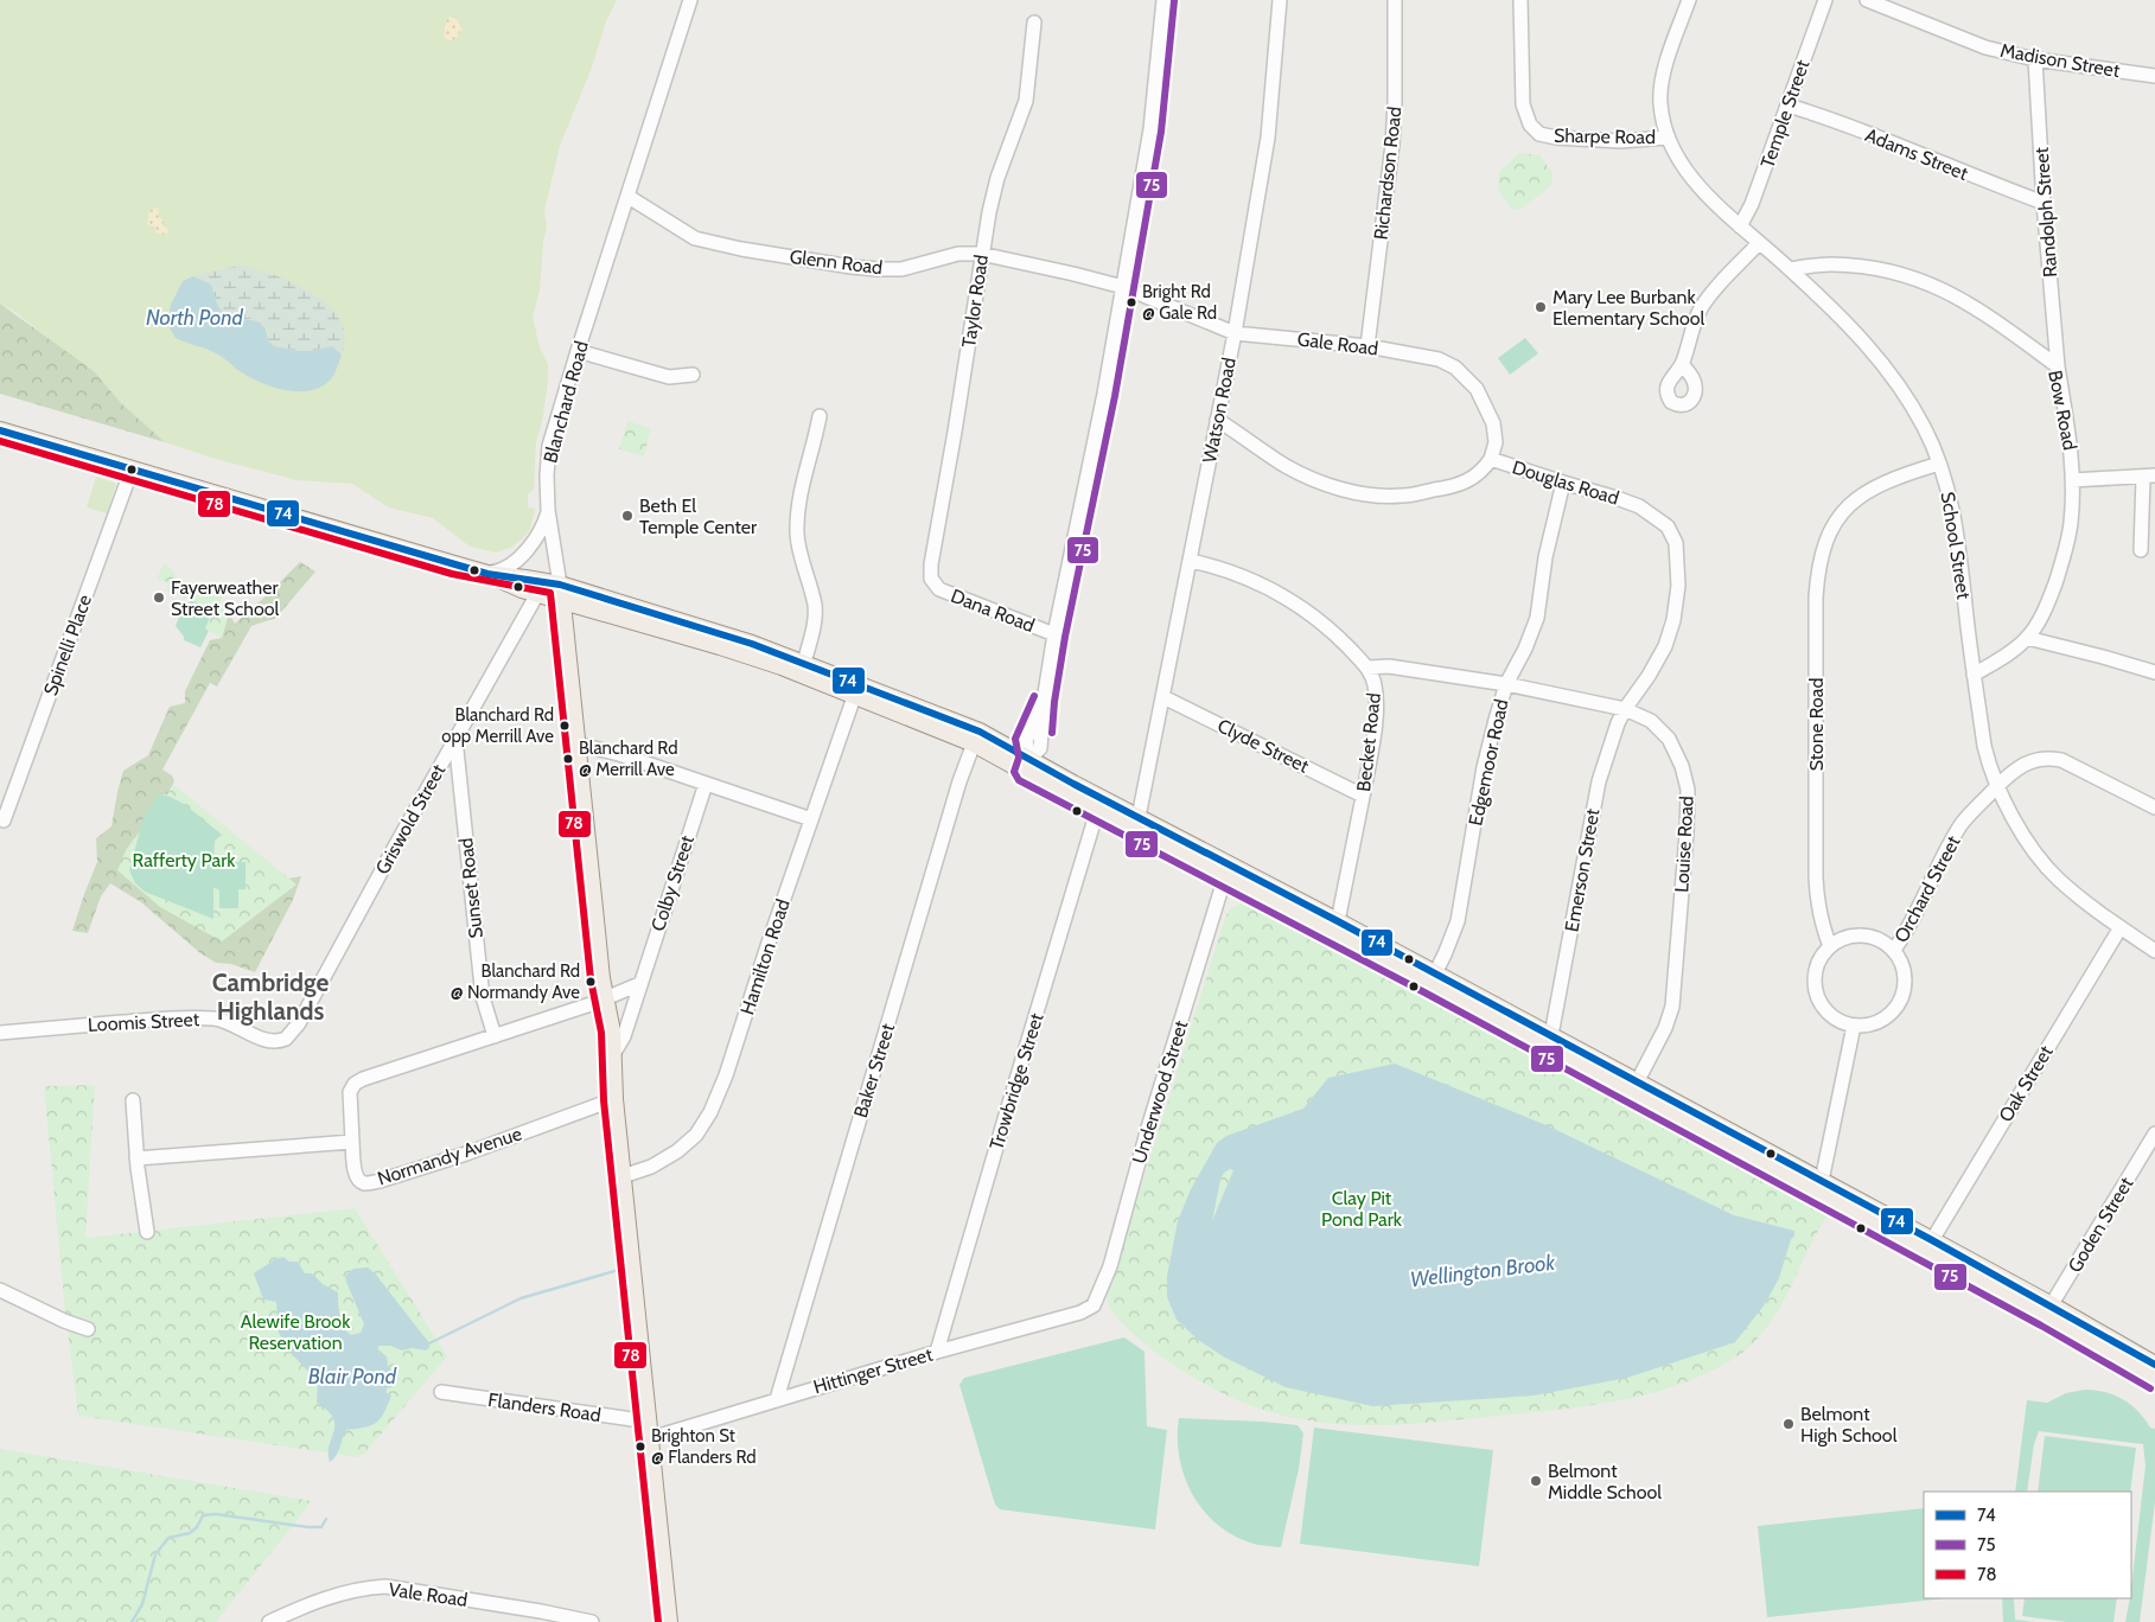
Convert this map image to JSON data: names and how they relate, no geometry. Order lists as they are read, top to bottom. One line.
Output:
{"streets":{"main road":["Blanchard Road"],"street":["Madison Street","Temple Street","Sharpe Road","Adams Street","Richardson Road","Randolph Street","Glenn Road","Taylor Road","Gale Road","Watson Road","Bow Road","Douglas Road","School Street","Dana Road","Spinelli Place","Stone Road","Becket Road","Clyde Street","Edgemoor Road","Griswold Street","Louise Road","Emerson Street","Colby Street","Sunset Road","Orchard Street","Hamilton Road","Loomis Street","Baker Street","Trowbridge Street","Oak Street","Underwood Street","Normandy Avenue","Goden Street","Hittinger Street","Flanders Road","Vale Road"]},"crossings":[["Madison Street","Randolph Street"],["Temple Street","Adams Street"],["Temple Street","School Street"],["Sharpe Road","School Street"],["Adams Street","Randolph Street"],["Richardson Road","Gale Road"],["Randolph Street","Bow Road"],["Glenn Road","Taylor Road"],["Glenn Road","Gale Road"],["Glenn Road","Blanchard Road"],["Taylor Road","Dana Road"],["Gale Road","Watson Road"],["Gale Road","Douglas Road"],["Blanchard Road","Colby Street"],["Blanchard Road","Hamilton Road"],["Blanchard Road","Normandy Avenue"],["Blanchard Road","Hittinger Street"],["Blanchard Road","Flanders Road"],["Watson Road","Douglas Road"],["Watson Road","Becket Road"],["Watson Road","Clyde Street"],["Bow Road","School Street"],["Douglas Road","Edgemoor Road"],["Douglas Road","Louise Road"],["Douglas Road","Emerson Street"],["School Street","Stone Road"],["School Street","Orchard Street"],["School Street","Oak Street"],["Stone Road","Orchard Street"],["Becket Road","Clyde Street"],["Becket Road","Louise Road"],["Edgemoor Road","Louise Road"],["Griswold Street","Sunset Road"],["Griswold Street","Loomis Street"],["Louise Road","Emerson Street"],["Baker Street","Hittinger Street"],["Trowbridge Street","Hittinger Street"],["Underwood Street","Hittinger Street"],["Hittinger Street","Flanders Road"]],"districts":["Cambridge Highlands"],"water":["North Pond","Wellington Brook","Blair Pond"],"parks":["Rafferty Park","Clay Pit Pond Park","Alewife Brook Reservation"],"places":["Bright Rd @ Gale Rd","Mary Lee Burbank Elementary School","Beth El Temple Center","Fayerweather Street School","Blanchard Rd opp Merrill Ave","Blanchard Rd @ Merrill Ave","Blanchard Rd @ Normandy Ave","Belmont High School","Brighton St @ Flanders Rd","Belmont Middle School"],"lines":["transit line 75","transit line 74","transit line 78"],"legend":["74","75","78"]}
